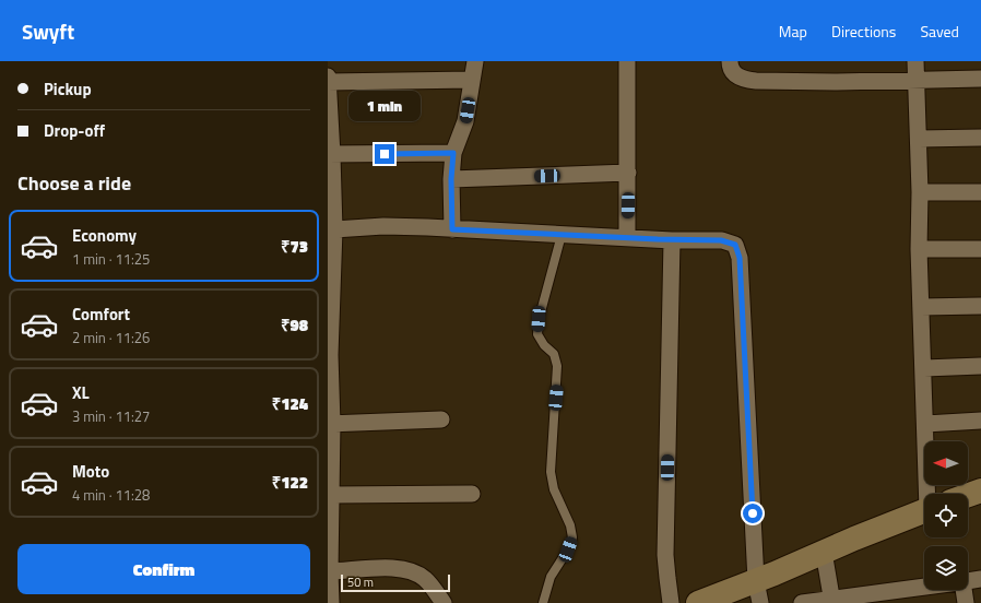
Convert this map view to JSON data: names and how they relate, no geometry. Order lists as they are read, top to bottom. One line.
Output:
{"scale_bar":"50 m","north":"left","page":{"header":"Swyft","nav":["Map","Directions","Saved"],"banner":["Pickup","Drop-off"],"bubble":"1 min","heading":"Choose a ride","list":[{"name":"Economy","note":"1 min · 11:25","value":"₹73"},{"name":"Comfort","note":"2 min · 11:26","value":"₹98"},{"name":"XL","note":"3 min · 11:27","value":"₹124"},{"name":"Moto","note":"4 min · 11:28","value":"₹122"}],"buttons":"Confirm","scale":"50 m"}}
